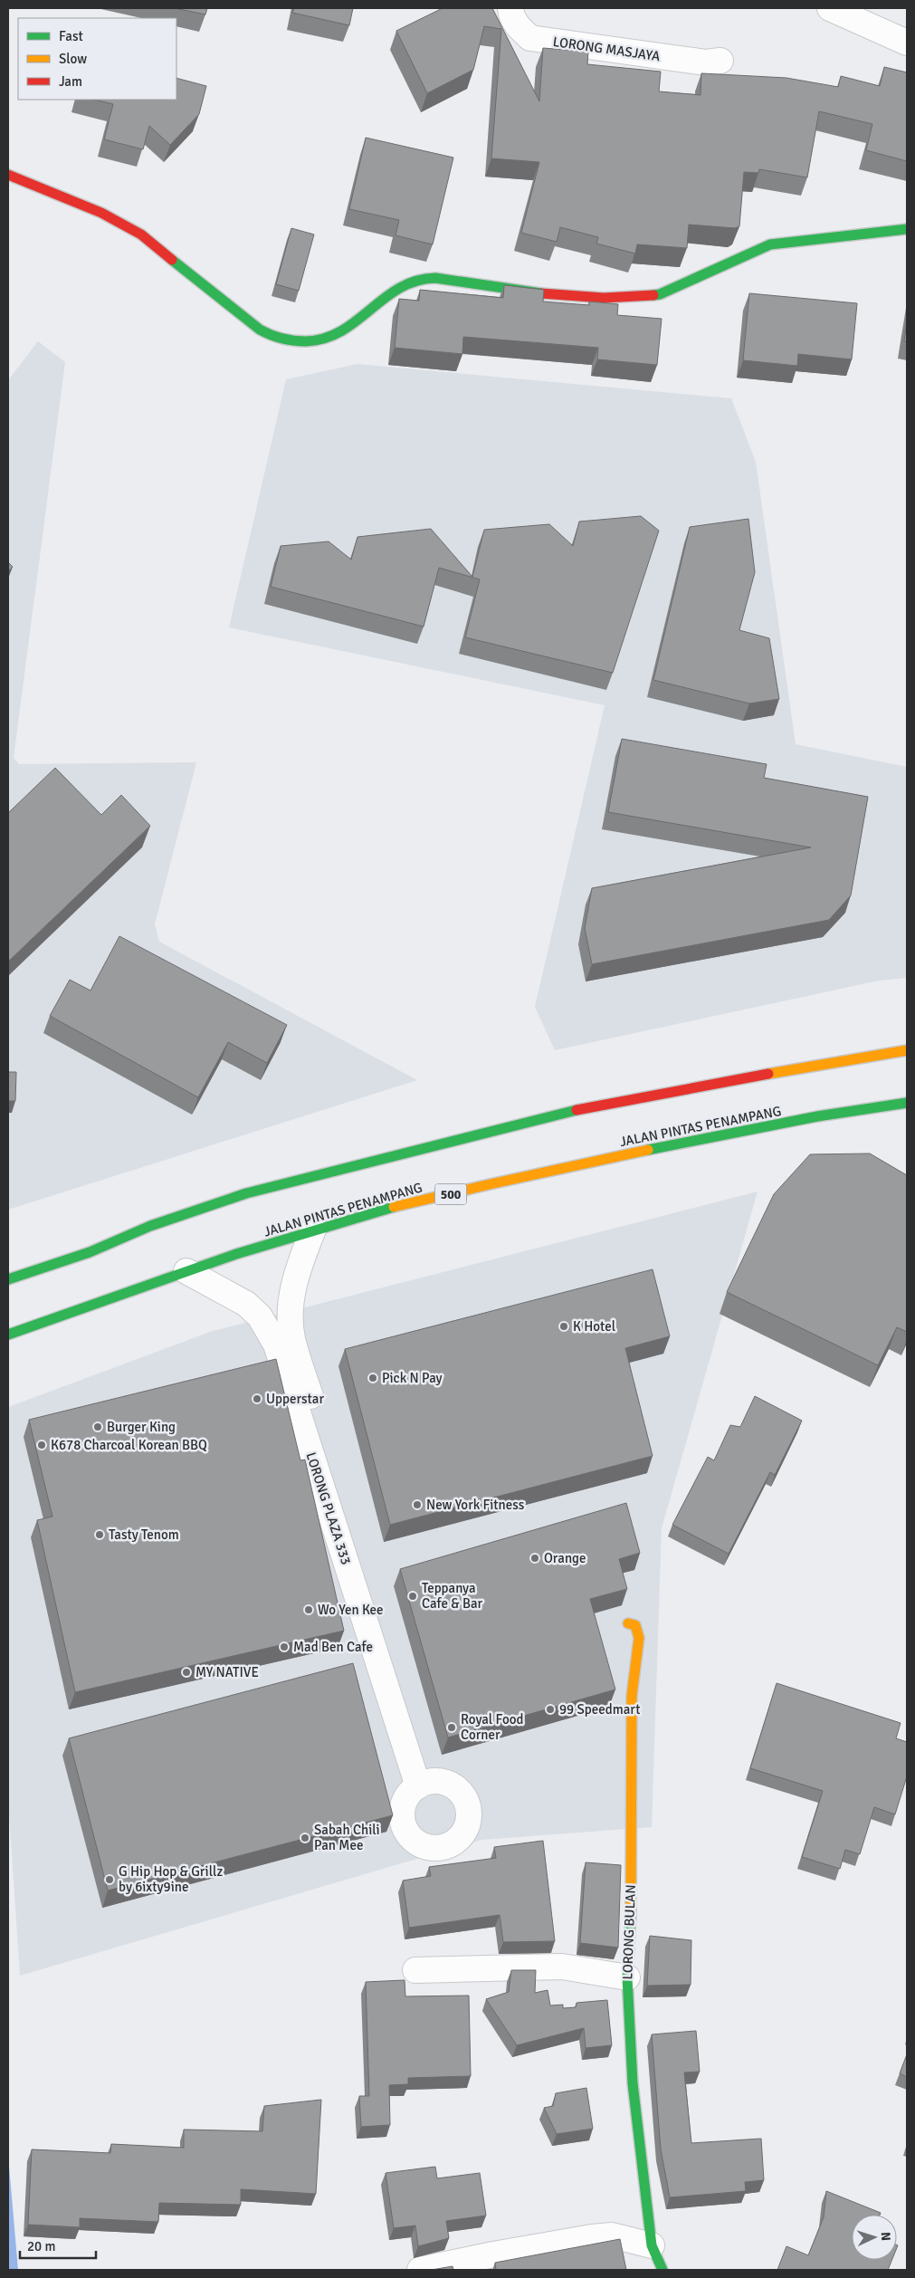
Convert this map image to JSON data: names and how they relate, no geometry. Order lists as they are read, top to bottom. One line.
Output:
{"streets":{"main road":["JALAN PINTAS PENAMPANG","500","LORONG BULAN"],"street":["LORONG MASJAYA","LORONG PLAZA 333"]},"crossings":[["JALAN PINTAS PENAMPANG","LORONG PLAZA 333"]],"places":["K Hotel","Pick N Pay","Upperstar","Burger King","K678 Charcoal Korean BBQ","New York Fitness","Tasty Tenom","Orange","Teppanya Cafe & Bar","Wo Yen Kee","Mad Ben Cafe","MY NATIVE","99 Speedmart","Royal Food Corner","Sabah Chili Pan Mee","G Hip Hop & Grillz by 6ixty9ine"],"legend":["Fast","Slow","Jam"],"scale_bar":"20 m","north":"right"}
